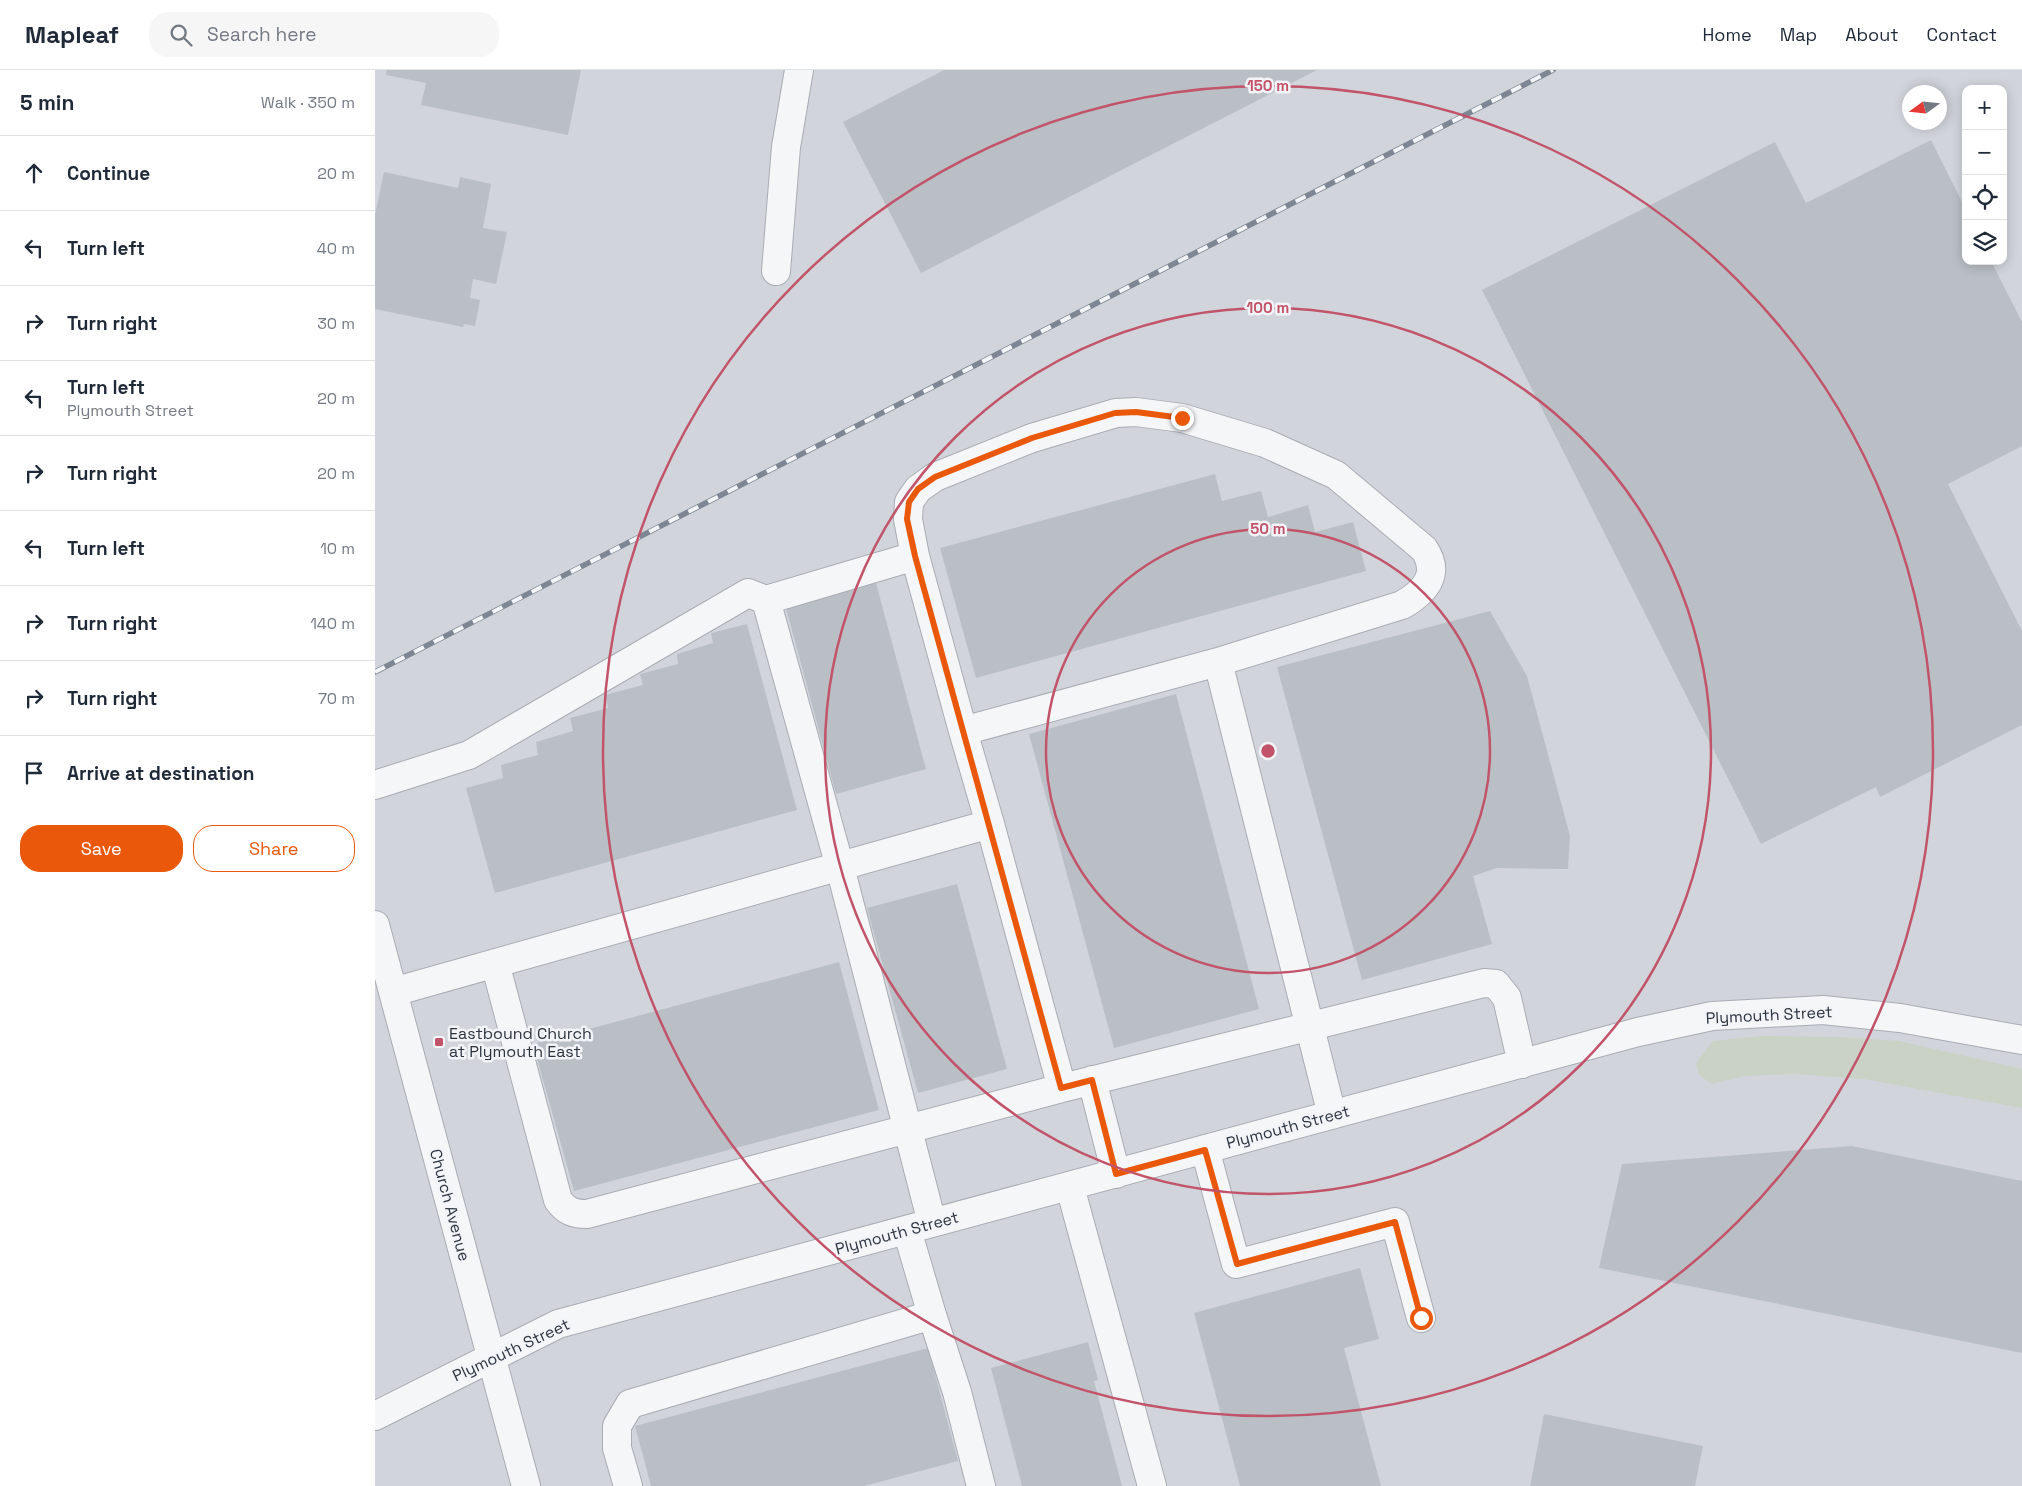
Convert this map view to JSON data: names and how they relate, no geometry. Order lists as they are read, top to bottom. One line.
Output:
{"streets":{"street":["Plymouth Street","Church Avenue"]},"crossings":[["Plymouth Street","Church Avenue"]],"places":{"transit":["Eastbound Church at Plymouth East"]},"north":"left","page":{"header":"Mapleaf","search":"Search here","nav":["Home","Map","About","Contact"],"heading":["5 min","Walk · 350 m"],"map_buttons":["+","−"],"list":[["Continue","20 m"],["Turn left","40 m"],["Turn right","30 m"],["Turn left","Plymouth Street","20 m"],["Turn right","20 m"],["Turn left","10 m"],["Turn right","140 m"],["Turn right","70 m"],"Arrive at destination"],"buttons":["Save","Share"]},"rings":["150 m","100 m","50 m"]}
